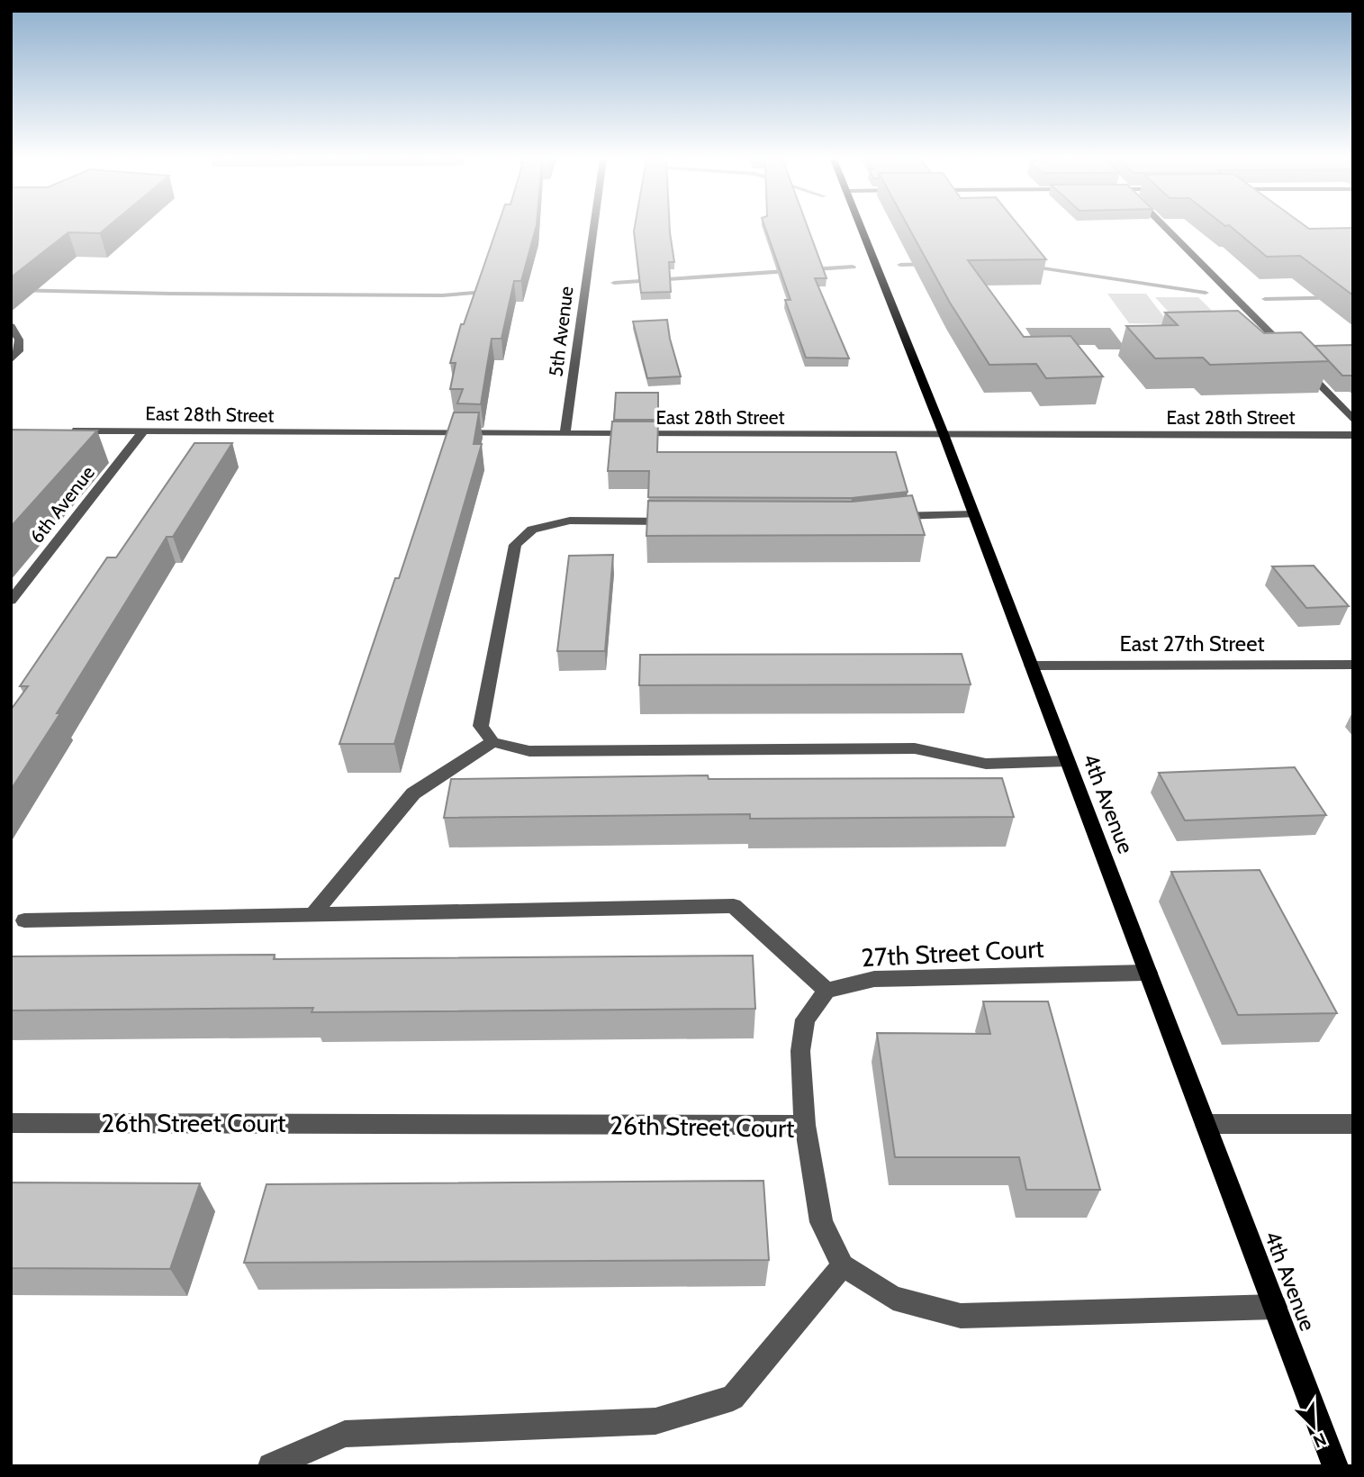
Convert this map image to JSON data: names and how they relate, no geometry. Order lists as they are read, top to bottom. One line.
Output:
{"streets":{"main road":["4th Avenue"],"street":["5th Avenue","East 28th Street","6th Avenue","East 27th Street","27th Street Court","26th Street Court"]},"crossings":[["5th Avenue","East 28th Street"],["East 28th Street","6th Avenue"],["East 28th Street","4th Avenue"],["East 27th Street","4th Avenue"],["4th Avenue","27th Street Court"]],"north":"bottom right"}
